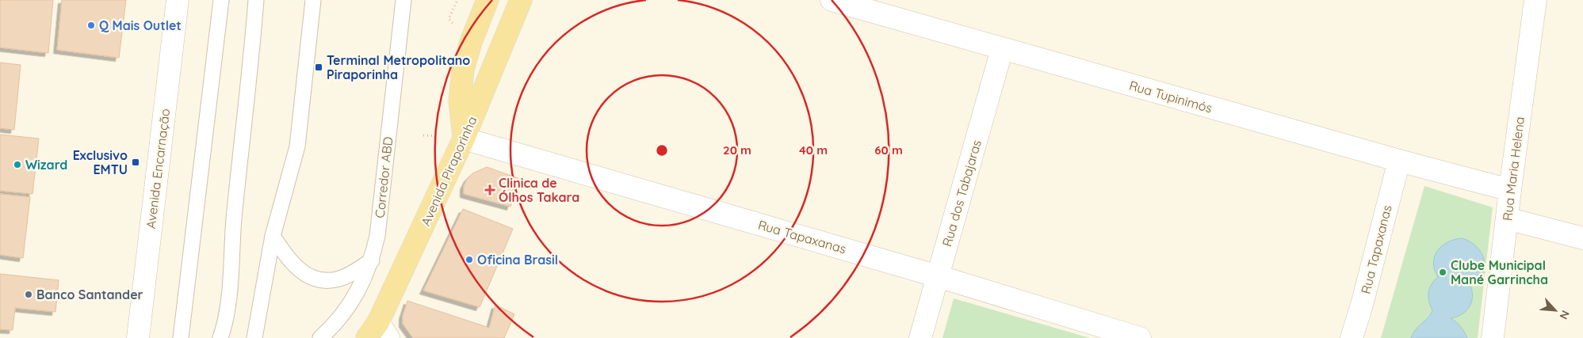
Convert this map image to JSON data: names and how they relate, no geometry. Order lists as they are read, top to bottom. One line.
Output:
{"streets":{"main road":["Avenida Piraporinha"],"street":["Rua Tupinimós","Avenida Encarnação","Rua Maria Helena","Rua dos Tabajaras","Rua Tapaxanas"],"lane":["Corredor ABD"]},"crossings":[["Rua Tupinimós","Rua Maria Helena"],["Rua Tupinimós","Rua dos Tabajaras"],["Rua Tupinimós","Rua Tapaxanas"],["Avenida Piraporinha","Rua Tapaxanas"],["Rua dos Tabajaras","Rua Tapaxanas"]],"places":{"other":["Q Mais Outlet","Wizard","Oficina Brasil","Clube Municipal Mané Garrincha","Banco Santander"],"transit":["Terminal Metropolitano Piraporinha","Exclusivo EMTU"],"health":["Clinica de Ólhos Takara"]},"north":"bottom right","rings":["20 m","40 m","60 m"]}
